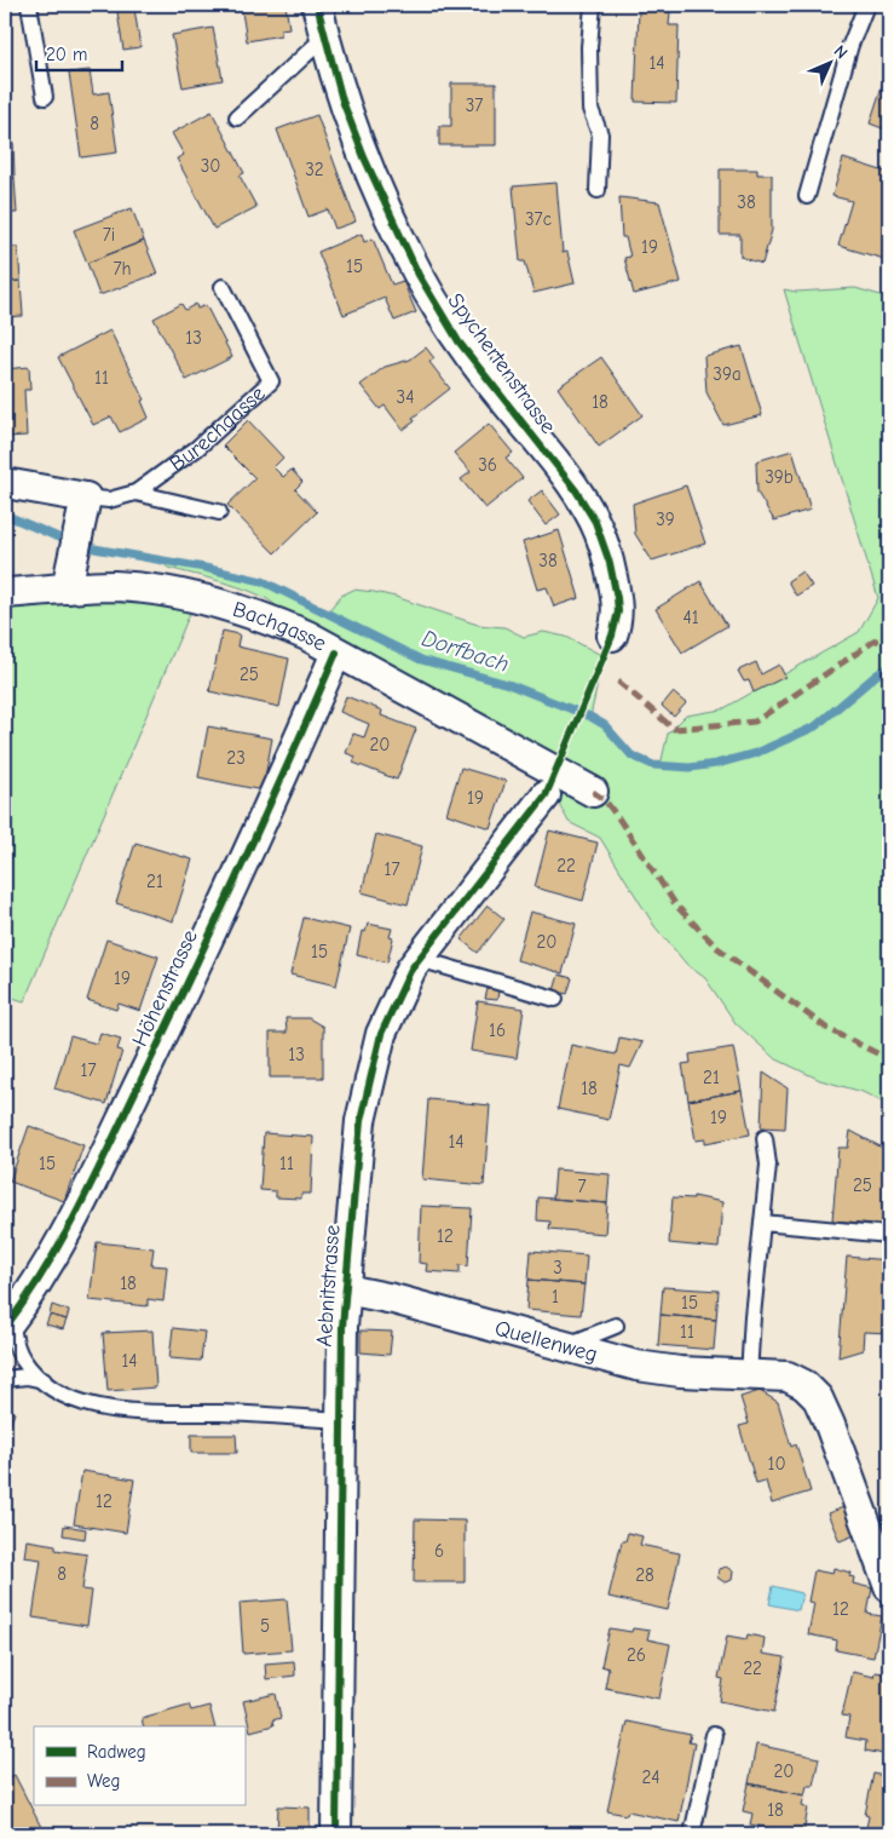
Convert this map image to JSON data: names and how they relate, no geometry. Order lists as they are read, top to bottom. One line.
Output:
{"streets":{"street":["Spychertenstrasse","Burechgasse","Bachgasse","Höhenstrasse","Aebnitstrasse","Quellenweg"]},"crossings":[["Bachgasse","Höhenstrasse"],["Höhenstrasse","Aebnitstrasse"],["Aebnitstrasse","Quellenweg"]],"water":["Dorfbach"],"house_numbers":["14","37","8","30","32","38","37c","7i","19","15","7h","13","39a","11","34","18","36","39b","39","38","41","25","20","23","19","22","17","21","20","15","19","16","13","17","21","18","19","14","15","11","25","7","12","3","18","1","15","11","14","10","12","6","8","28","12","5","26","22","20","24","18"],"legend":["Radweg","Weg"],"scale_bar":"20 m","north":"top right"}
